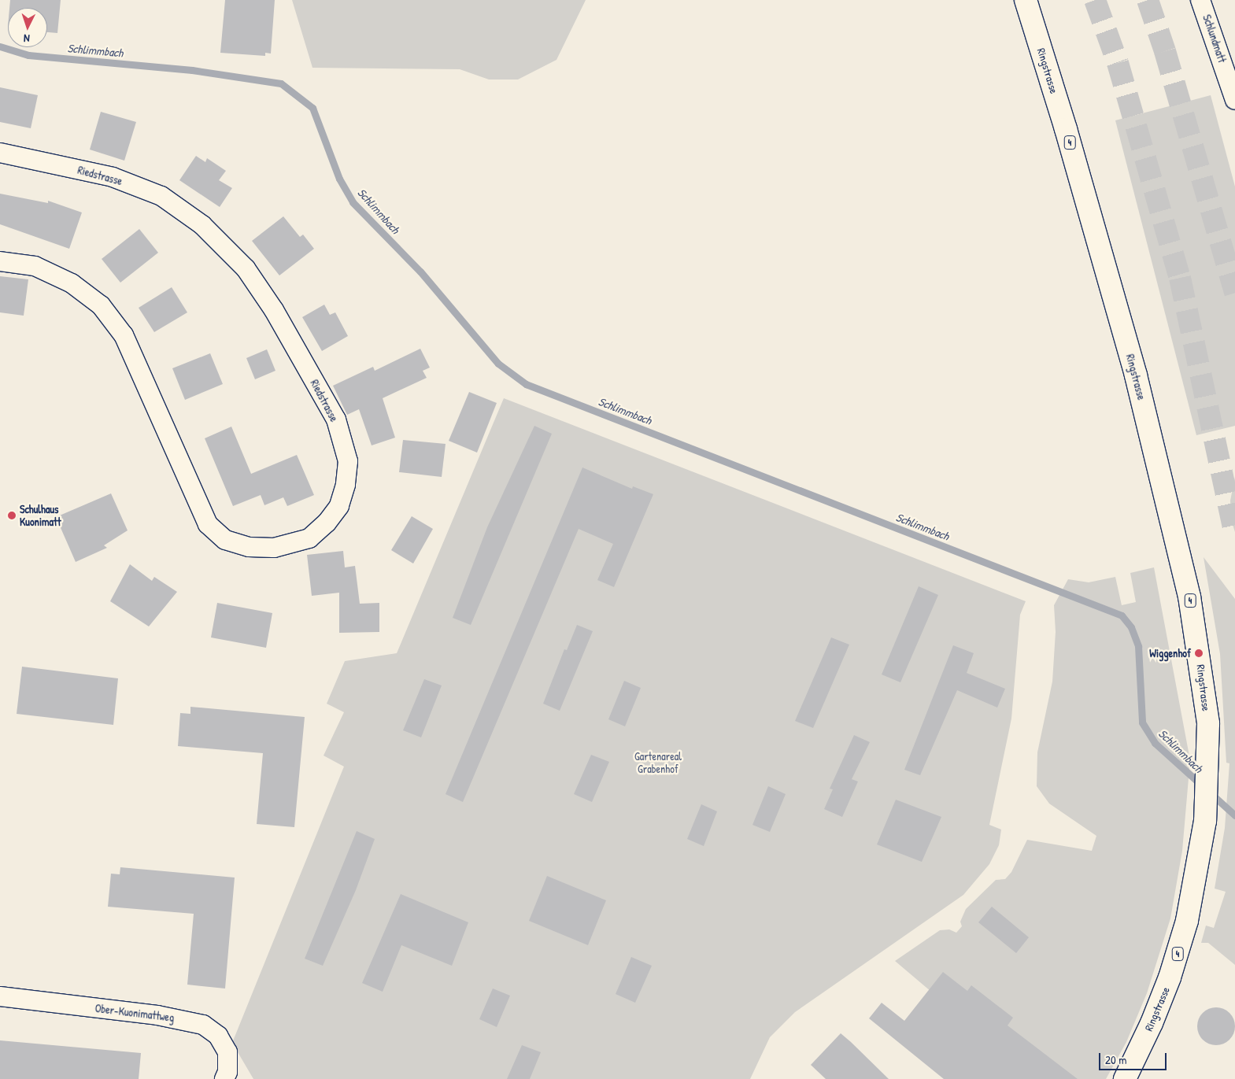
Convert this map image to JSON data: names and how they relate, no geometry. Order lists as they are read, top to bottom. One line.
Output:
{"streets":{"main road":["Ringstrasse","4"],"street":["Schlundmatt","Riedstrasse","Ober-Kuonimattweg"]},"water":["Schlimmbach"],"parks":["Gartenareal Grabenhof"],"places":["Schulhaus Kuonimatt","Wiggenhof"],"scale_bar":"20 m","north":"bottom"}
